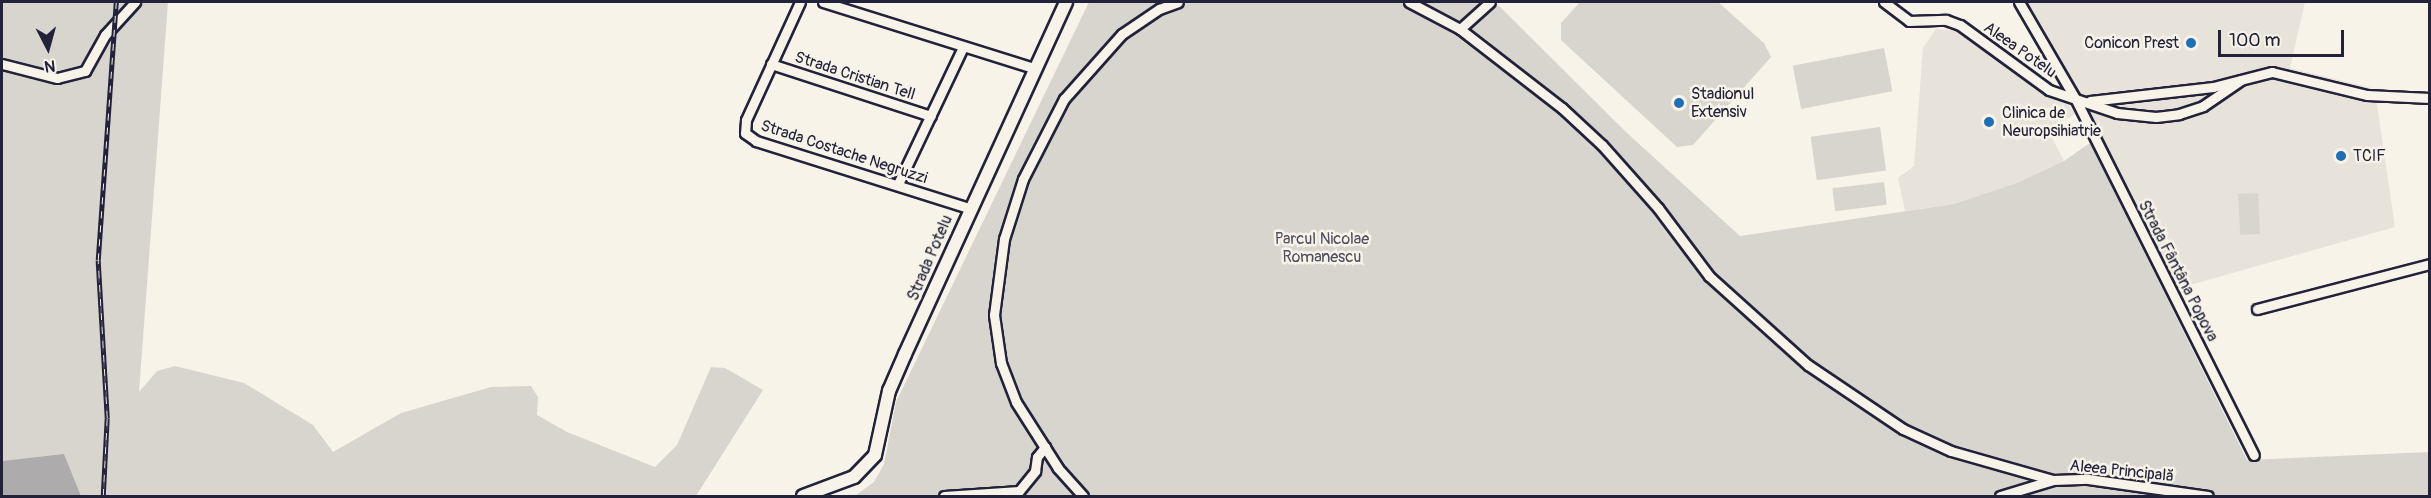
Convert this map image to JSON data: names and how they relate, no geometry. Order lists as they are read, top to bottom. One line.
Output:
{"streets":{"main road":["Strada Potelu"],"street":["Aleea Potelu","Strada Cristian Tell","Strada Costache Negruzzi","Strada Fântâna Popova","Aleea Principală"]},"crossings":[["Aleea Potelu","Strada Fântâna Popova"],["Strada Cristian Tell","Strada Costache Negruzzi"],["Strada Costache Negruzzi","Strada Potelu"]],"parks":["Parcul Nicolae Romanescu"],"places":["Conicon Prest","Stadionul Extensiv","Clinica de Neuropsihiatrie","TCIF"],"scale_bar":"100 m","north":"bottom"}
